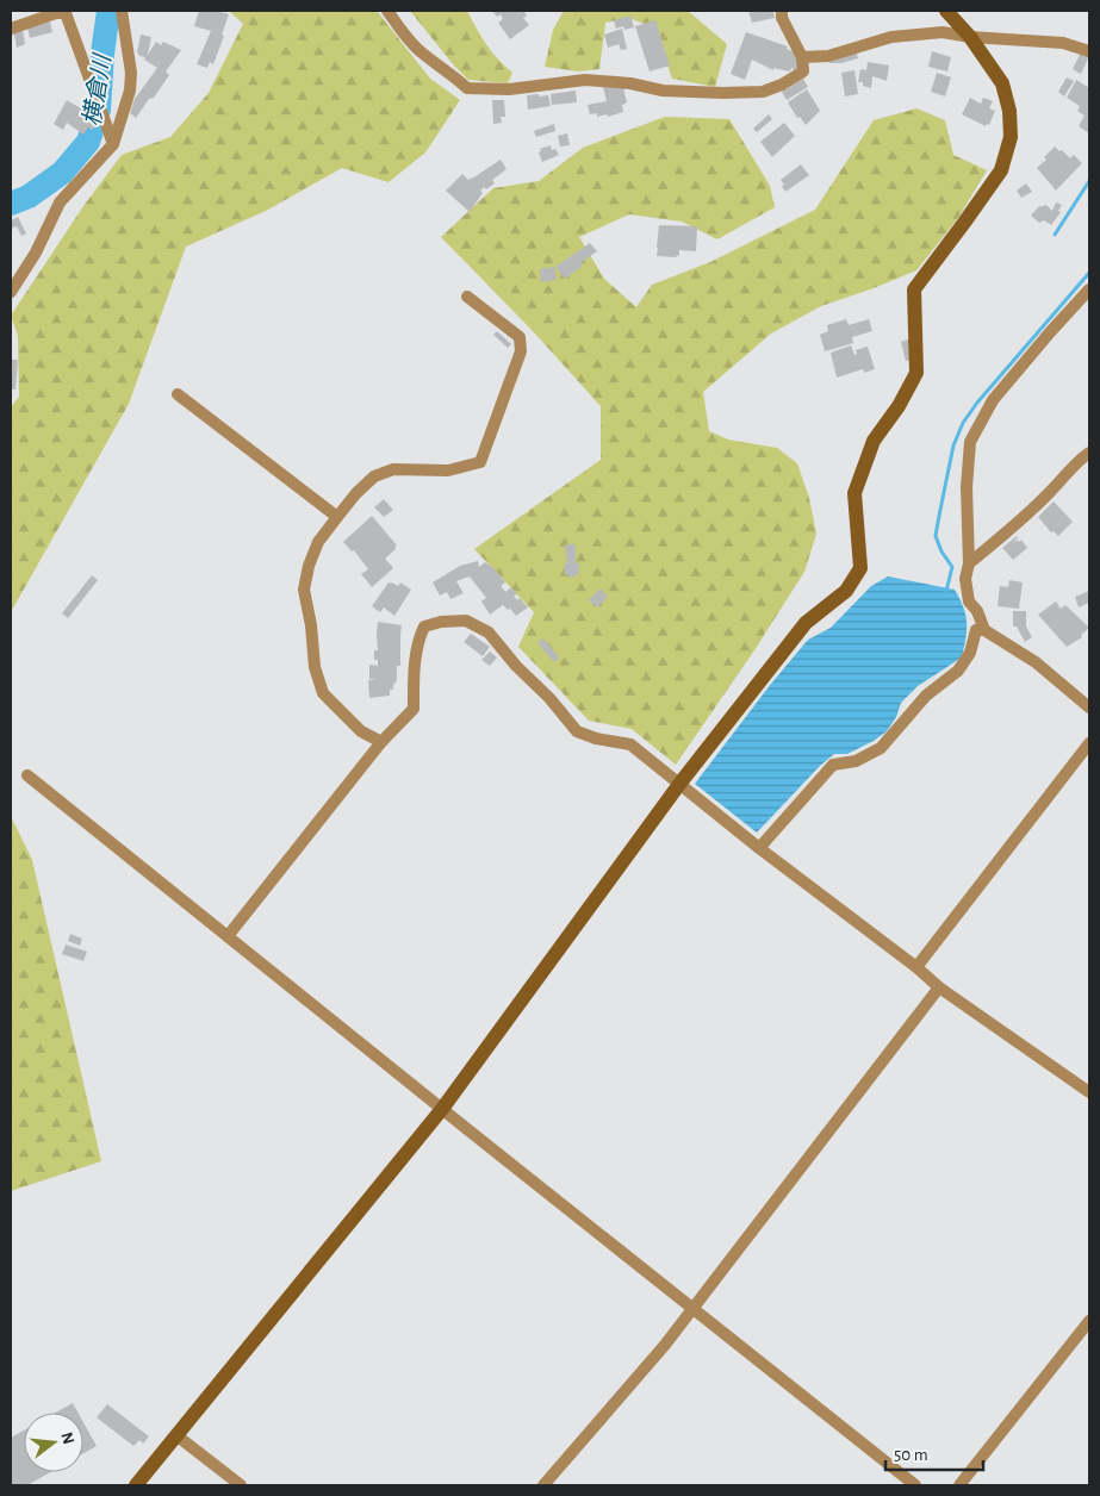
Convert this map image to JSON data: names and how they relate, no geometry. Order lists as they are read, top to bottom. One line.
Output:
{"water":["横倉川"],"scale_bar":"50 m","north":"right"}
